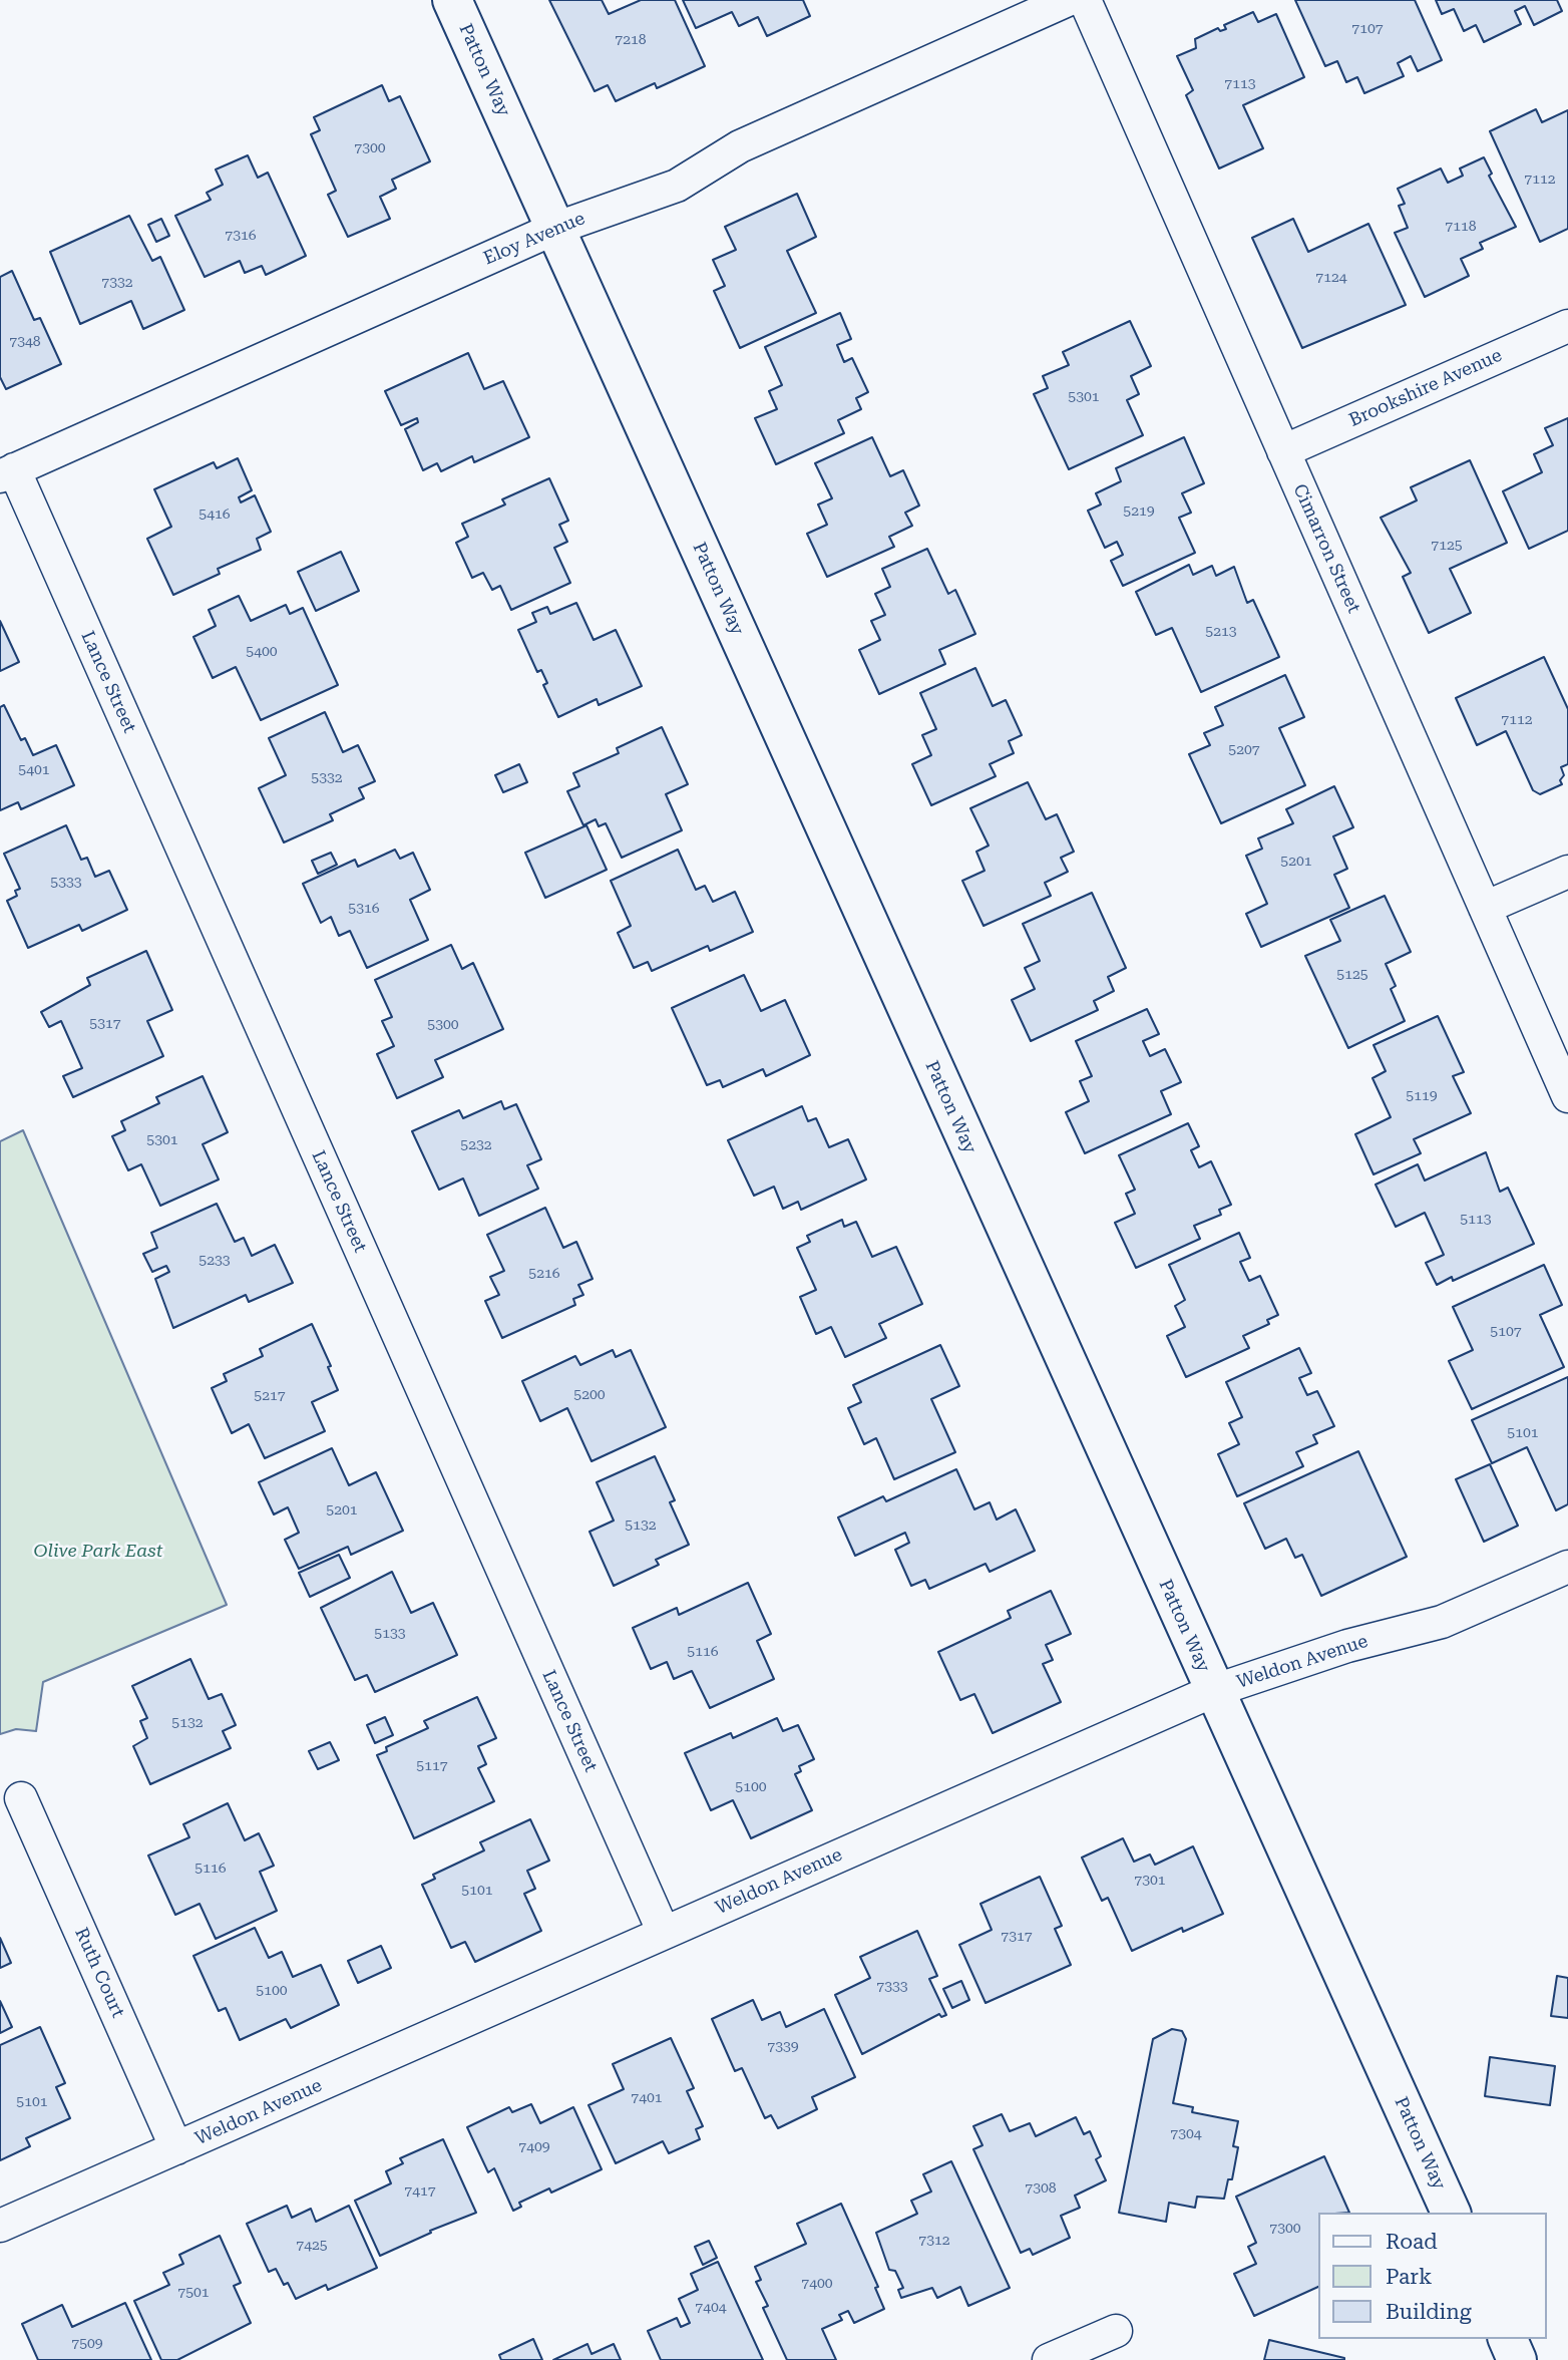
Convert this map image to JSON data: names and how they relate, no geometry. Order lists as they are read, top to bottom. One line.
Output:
{"streets":{"street":["Patton Way","Eloy Avenue","Brookshire Avenue","Cimarron Street","Lance Street","Weldon Avenue","Ruth Court"]},"crossings":[["Patton Way","Eloy Avenue"],["Patton Way","Weldon Avenue"],["Eloy Avenue","Lance Street"],["Brookshire Avenue","Cimarron Street"],["Lance Street","Weldon Avenue"],["Weldon Avenue","Ruth Court"]],"parks":["Olive Park East"],"house_numbers":["7107","7218","7113","7300","7112","7118","7316","7124","7332","7348","5301","5219","5416","7125","5213","5400","7112","5207","5401","5332","5201","5333","5316","5125","5317","5300","5119","5301","5232","5113","5233","5216","5107","5200","5217","5101","5201","5132","5133","5116","5132","5117","5100","5116","7301","5101","7317","7333","5100","7339","7401","5101","7304","7409","7308","7417","7300","7312","7425","7400","7501","7404","7509"],"legend":["Road","Park","Building"]}
